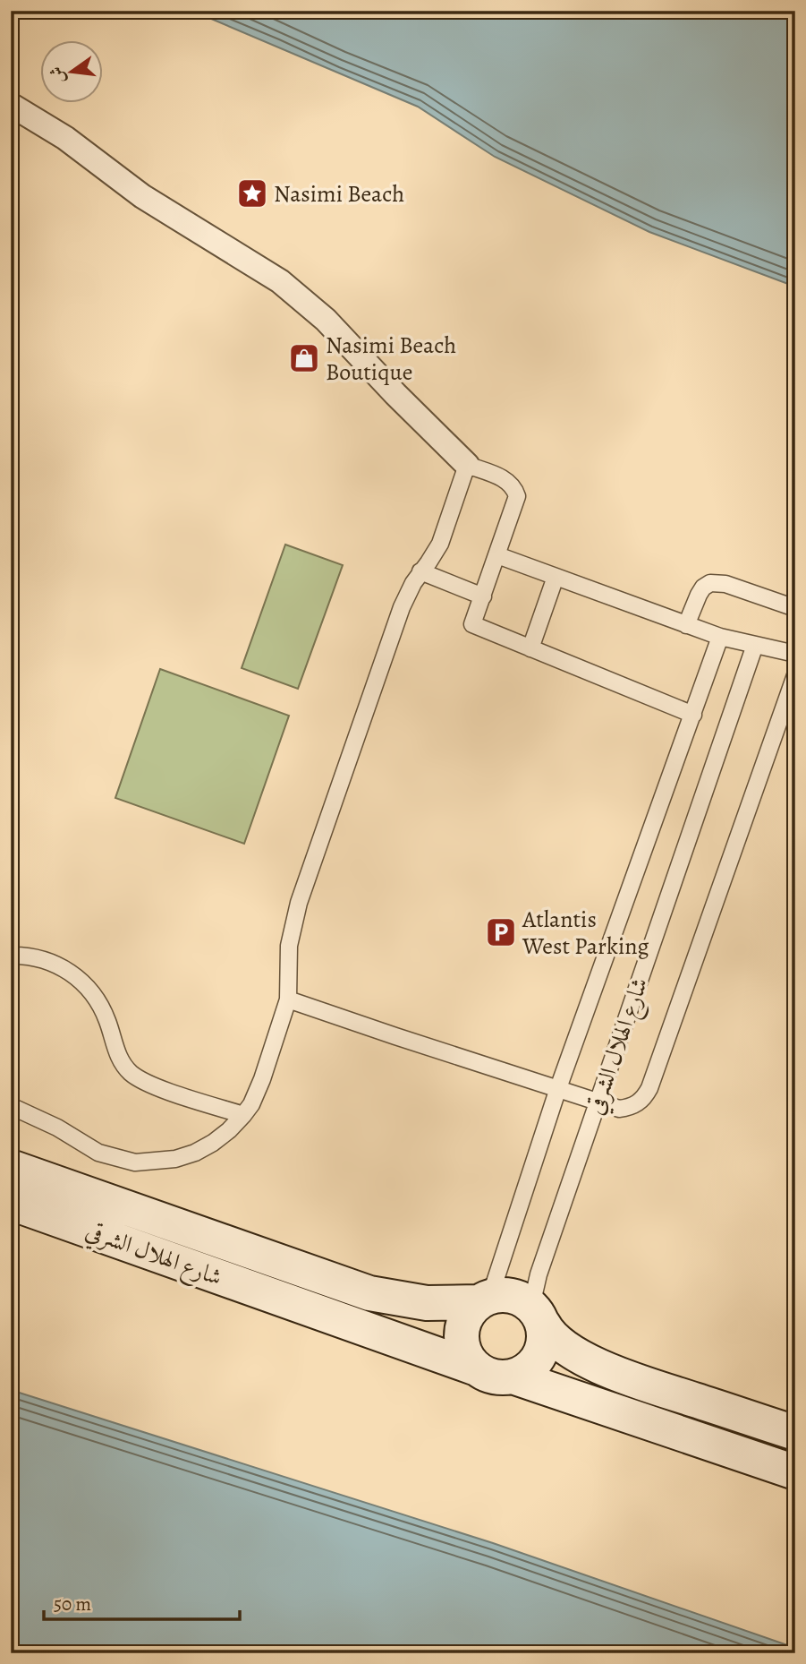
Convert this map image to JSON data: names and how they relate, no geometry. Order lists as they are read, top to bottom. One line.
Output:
{"streets":{"main road":["شارع الهلال الشرقي"]},"places":{"place":["Nasimi Beach"],"shop":["Nasimi Beach Boutique"],"parking":["Atlantis West Parking"]},"scale_bar":"50 m","north":"left"}
